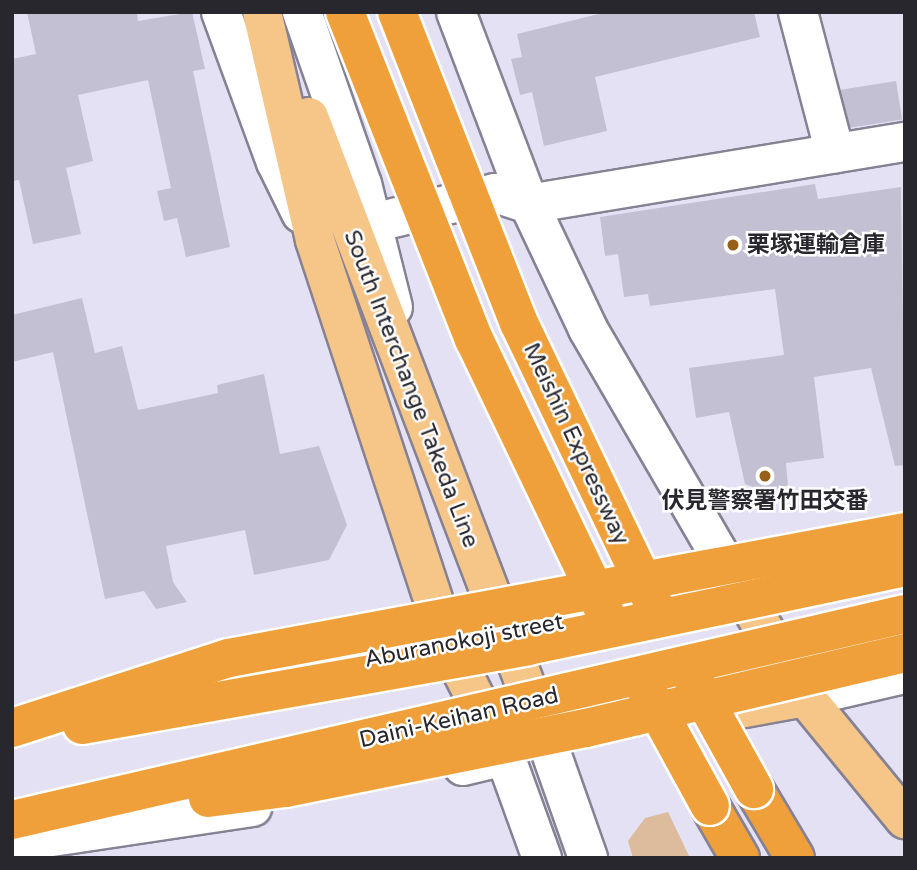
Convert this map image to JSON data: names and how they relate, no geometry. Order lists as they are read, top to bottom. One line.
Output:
{"streets":{"highway":["Meishin Expressway","Daini-Keihan Road"],"main road":["South Interchange Takeda Line","Aburanokoji street"]},"crossings":[["South Interchange Takeda Line","Aburanokoji street"]],"places":["栗塚運輸倉庫","伏見警察署竹田交番"]}
